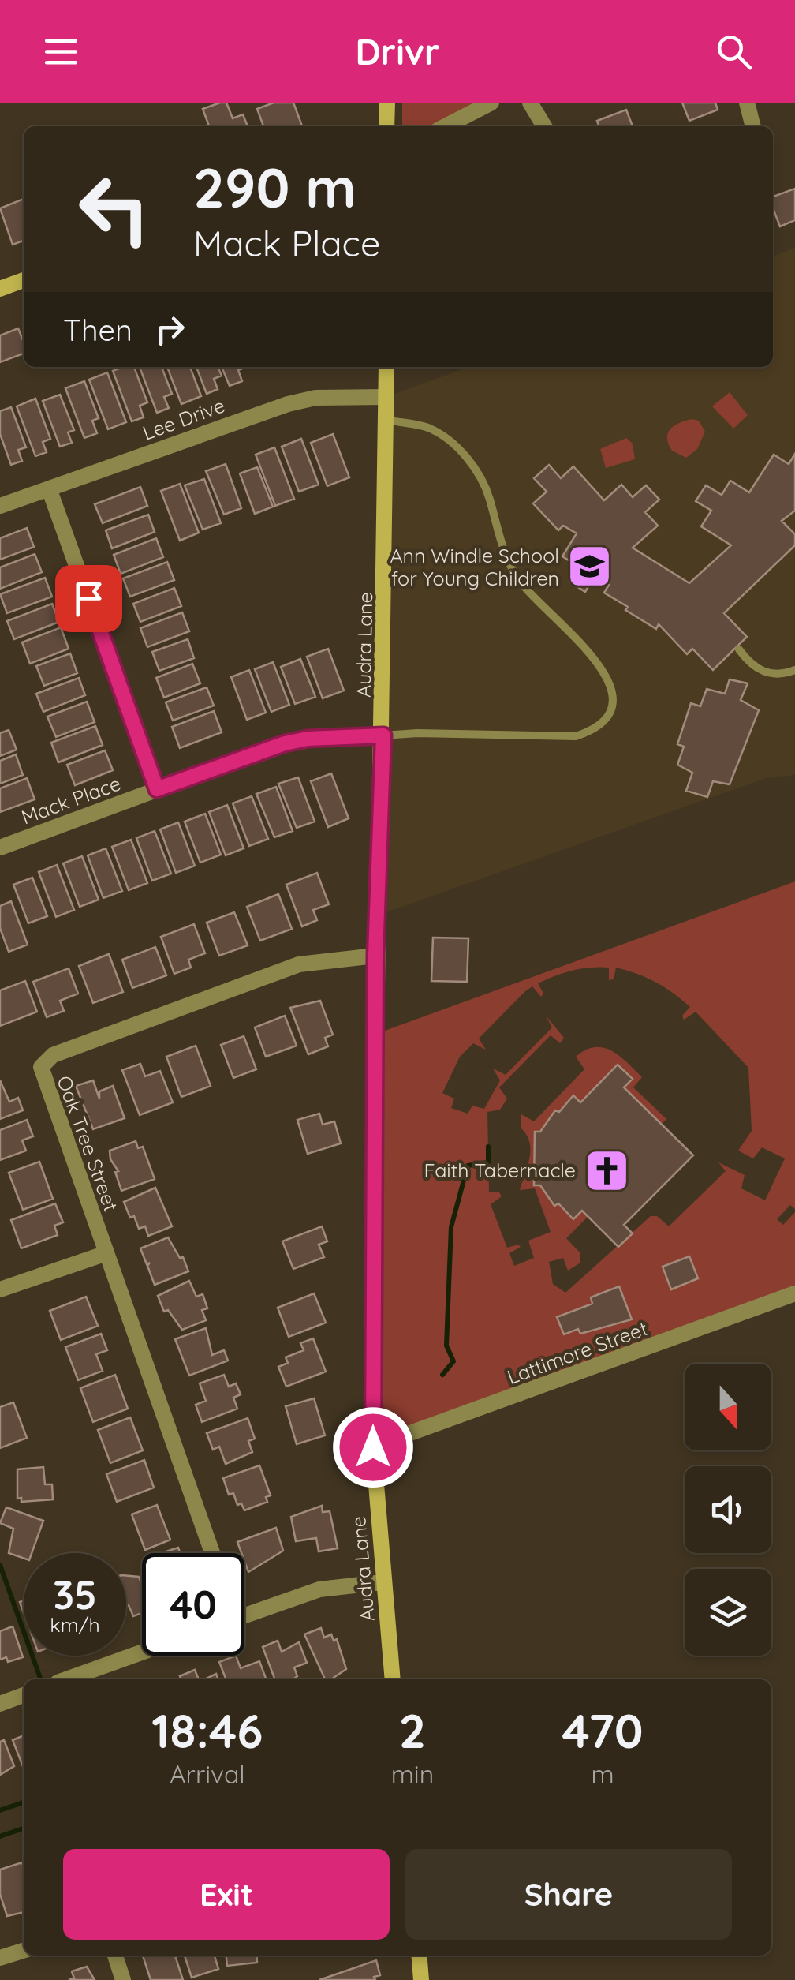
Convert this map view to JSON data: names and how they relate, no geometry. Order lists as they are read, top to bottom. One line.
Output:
{"streets":{"street":["Lee Drive","Audra Lane","Mack Place","Oak Tree Street","Lattimore Street"]},"crossings":[["Lee Drive","Audra Lane"],["Audra Lane","Mack Place"],["Audra Lane","Oak Tree Street"],["Audra Lane","Lattimore Street"]],"places":{"school or university":["Ann Windle School for Young Children"],"church":["Faith Tabernacle"]},"north":"bottom","page":{"header":"Drivr","turn":["290 m","Mack Place"],"then":"Then","speed":"35 km/h","limit":"40","eta":["18:46","Arrival","2","min","470","m"],"buttons":["Exit","Share"]}}
